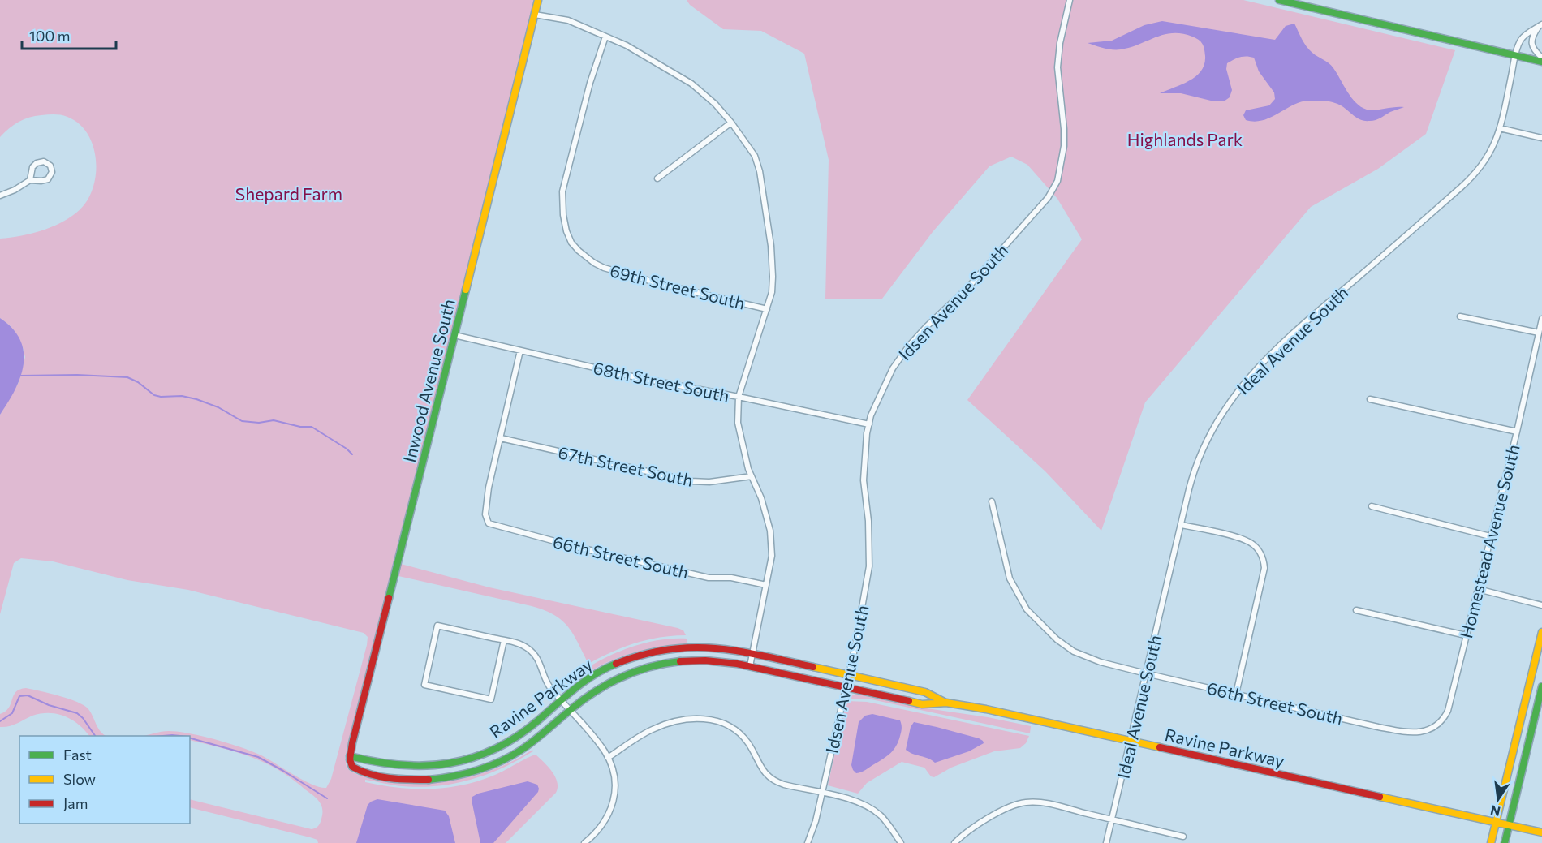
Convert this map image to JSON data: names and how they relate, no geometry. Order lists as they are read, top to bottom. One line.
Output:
{"streets":{"street":["69th Street South","Idsen Avenue South","Ideal Avenue South","Inwood Avenue South","68th Street South","67th Street South","Homestead Avenue South","66th Street South","Ravine Parkway"]},"crossings":[["Idsen Avenue South","68th Street South"],["Idsen Avenue South","Ravine Parkway"],["Ideal Avenue South","66th Street South"],["Ideal Avenue South","Ravine Parkway"],["Inwood Avenue South","68th Street South"],["Inwood Avenue South","Ravine Parkway"],["67th Street South","66th Street South"],["Homestead Avenue South","66th Street South"]],"parks":["Highlands Park","Shepard Farm"],"legend":["Fast","Slow","Jam"],"scale_bar":"100 m","north":"bottom"}
